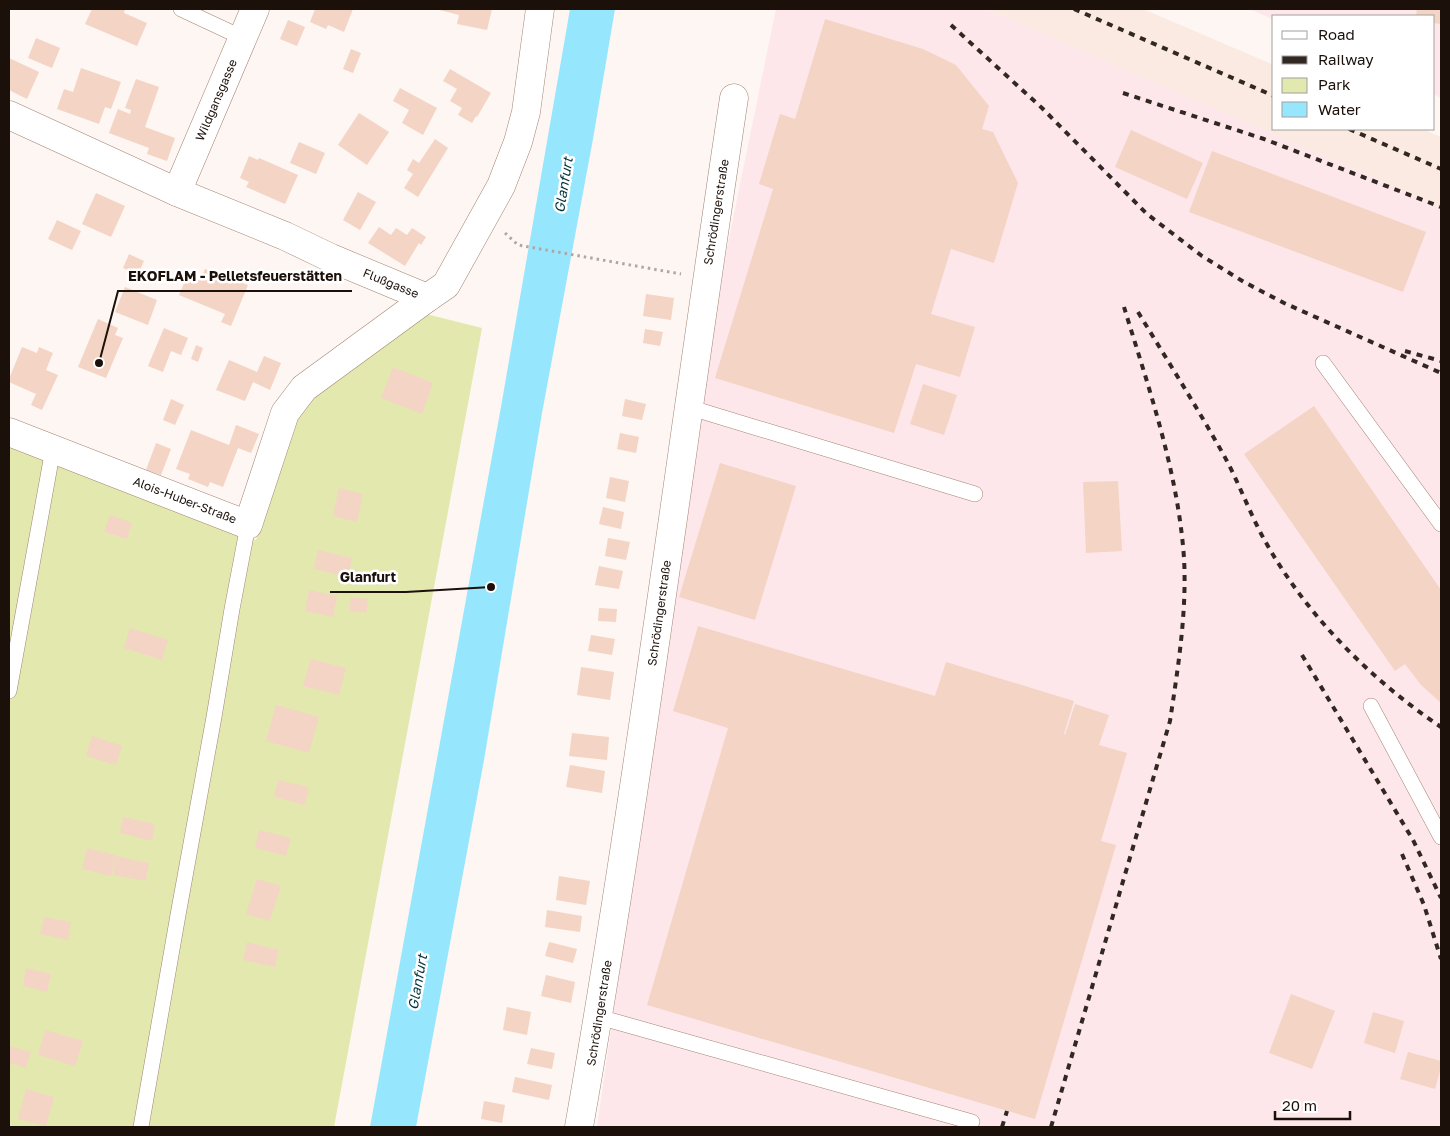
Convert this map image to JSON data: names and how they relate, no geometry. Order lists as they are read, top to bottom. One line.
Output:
{"streets":{"street":["Wildgansgasse","Schrödingerstraße","Flußgasse","Alois-Huber-Straße"]},"crossings":[["Wildgansgasse","Flußgasse"],["Flußgasse","Alois-Huber-Straße"]],"water":["Glanfurt"],"places":["EKOFLAM - Pelletsfeuerstätten","Glanfurt"],"legend":["Road","Railway","Park","Water"],"scale_bar":"20 m"}
